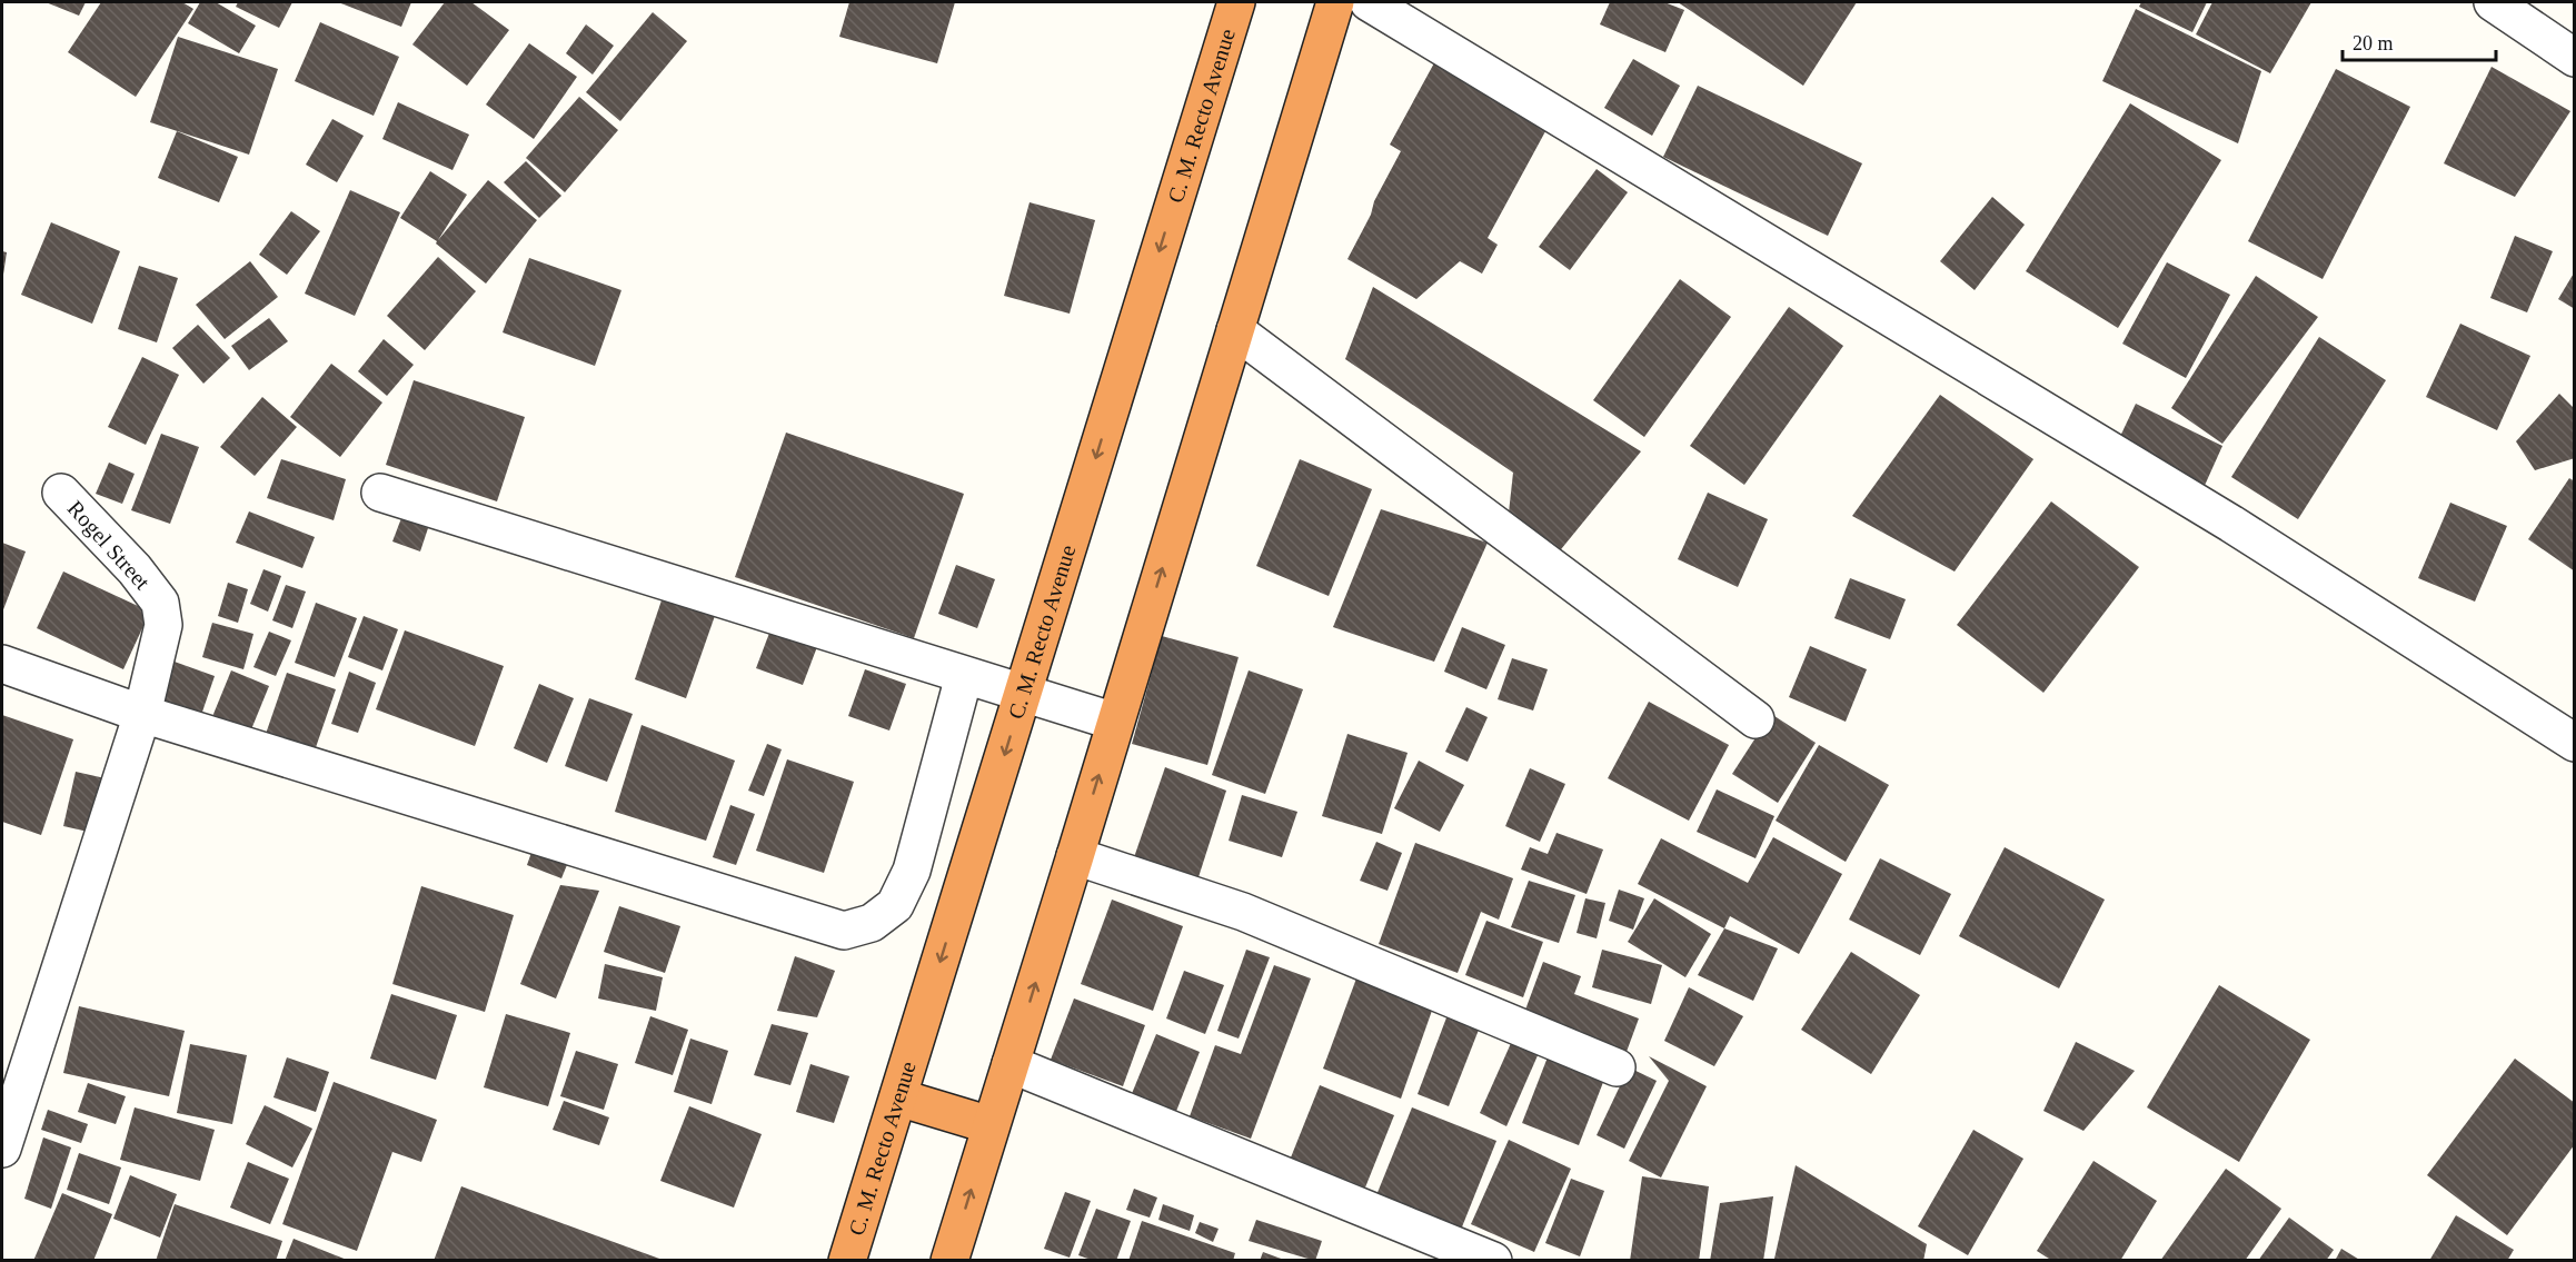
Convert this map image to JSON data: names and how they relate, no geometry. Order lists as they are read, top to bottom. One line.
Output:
{"streets":{"highway":["C. M. Recto Avenue"],"street":["Rogel Street"]},"scale_bar":"20 m"}
